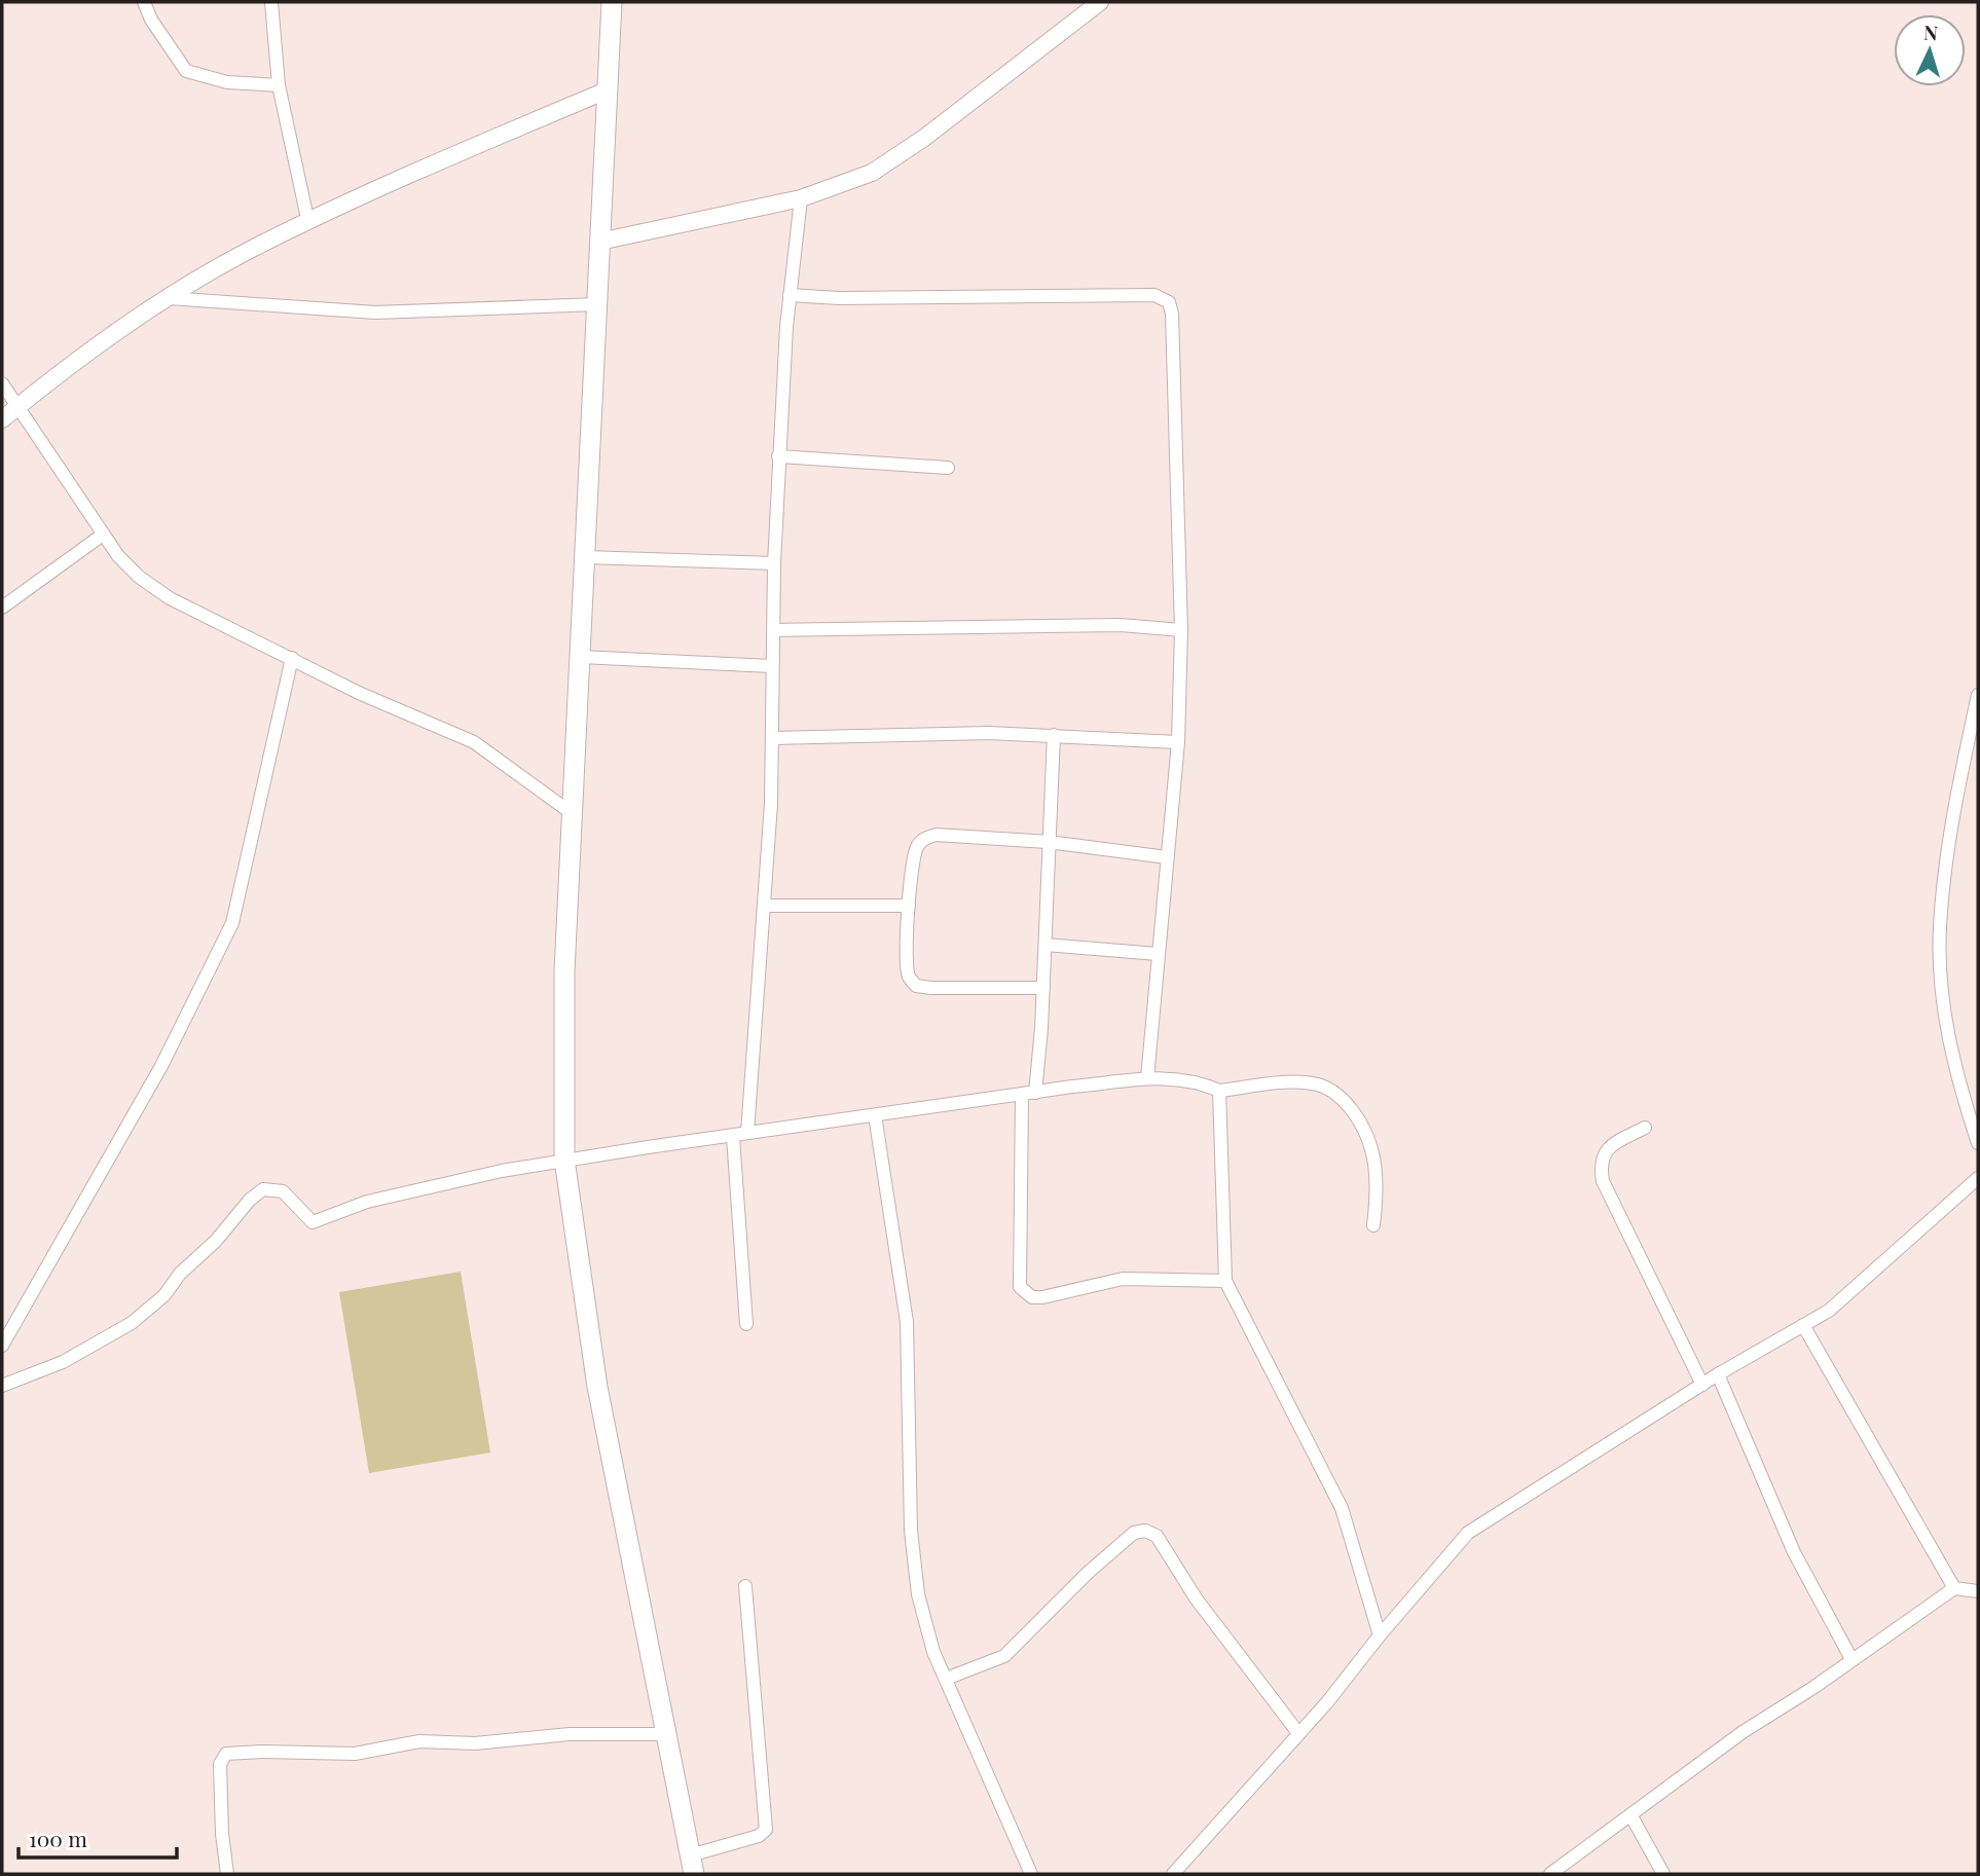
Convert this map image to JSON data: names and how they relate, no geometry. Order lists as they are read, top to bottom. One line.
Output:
{"scale_bar":"100 m","north":"top"}
